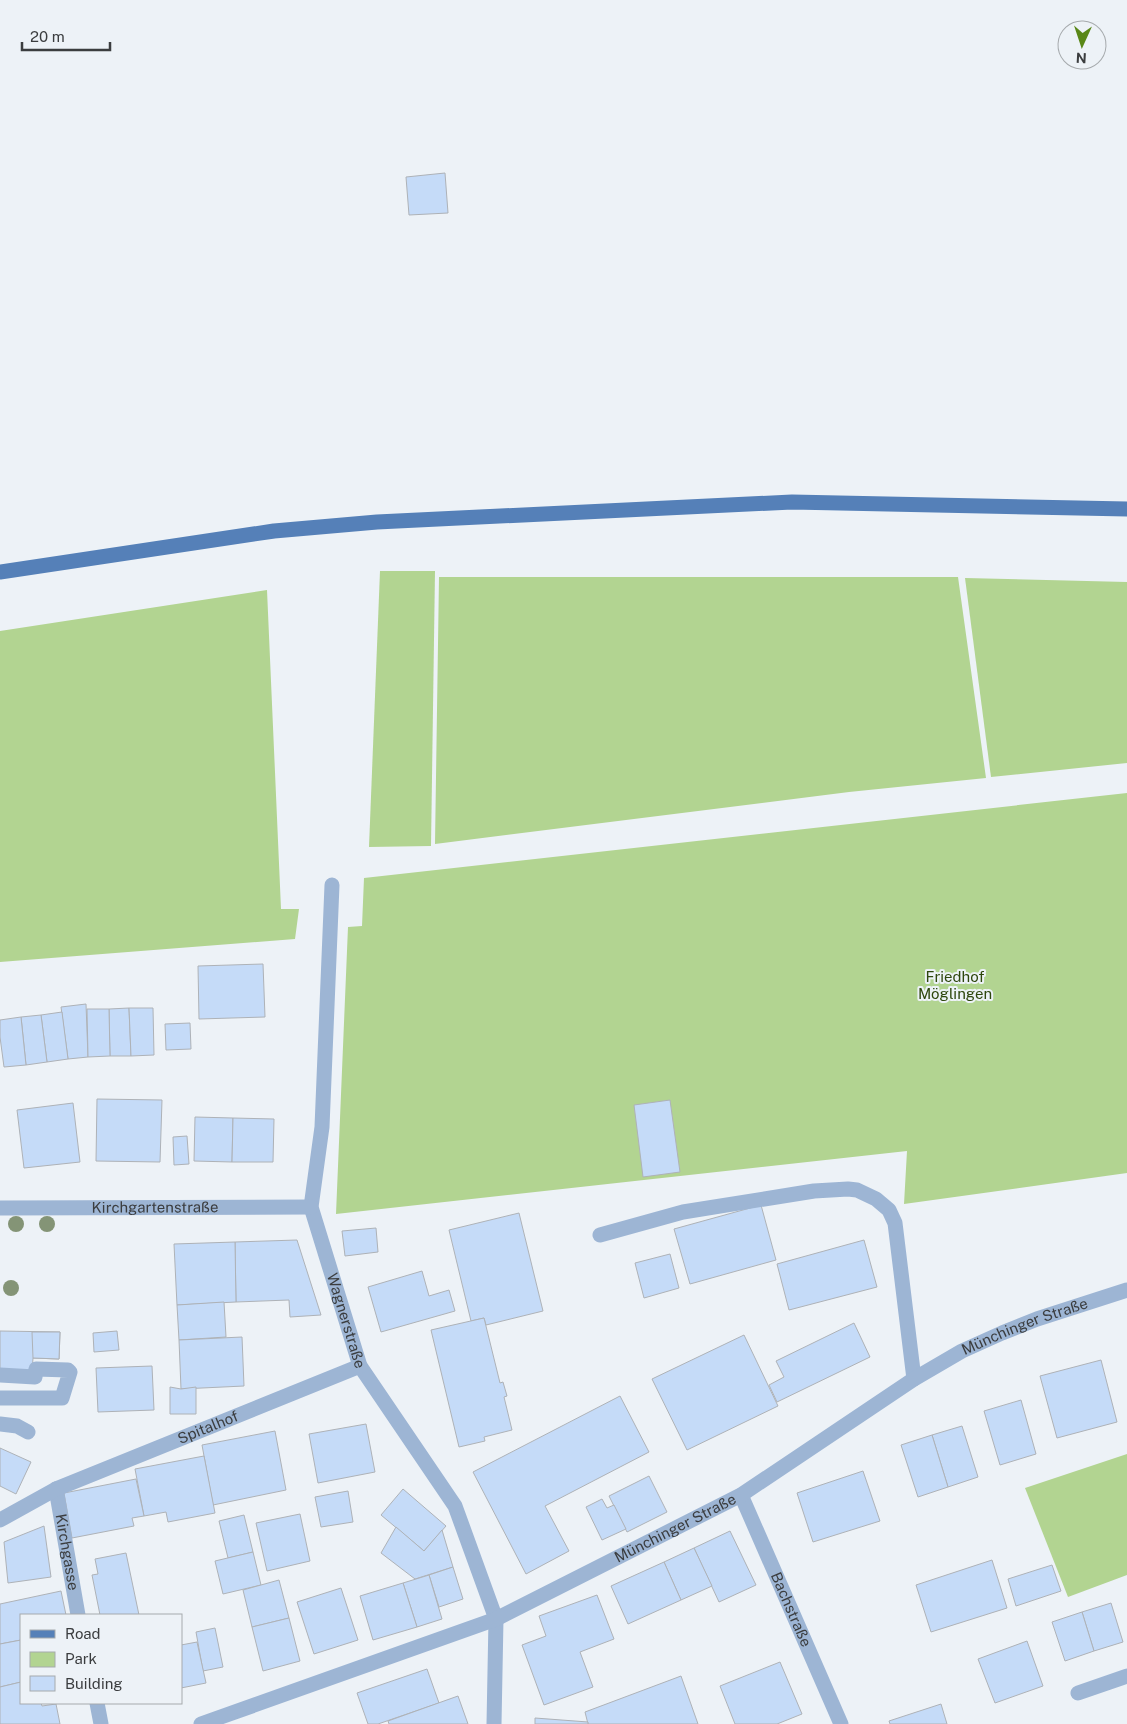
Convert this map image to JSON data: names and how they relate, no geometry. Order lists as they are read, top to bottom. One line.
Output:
{"streets":{"street":["Kirchgartenstraße","Wagnerstraße","Münchinger Straße","Spitalhof","Kirchgasse","Bachstraße"]},"crossings":[["Kirchgartenstraße","Wagnerstraße"],["Wagnerstraße","Münchinger Straße"],["Wagnerstraße","Spitalhof"],["Münchinger Straße","Bachstraße"],["Spitalhof","Kirchgasse"]],"parks":["Friedhof Möglingen"],"legend":["Road","Park","Building"],"scale_bar":"20 m","north":"bottom"}
